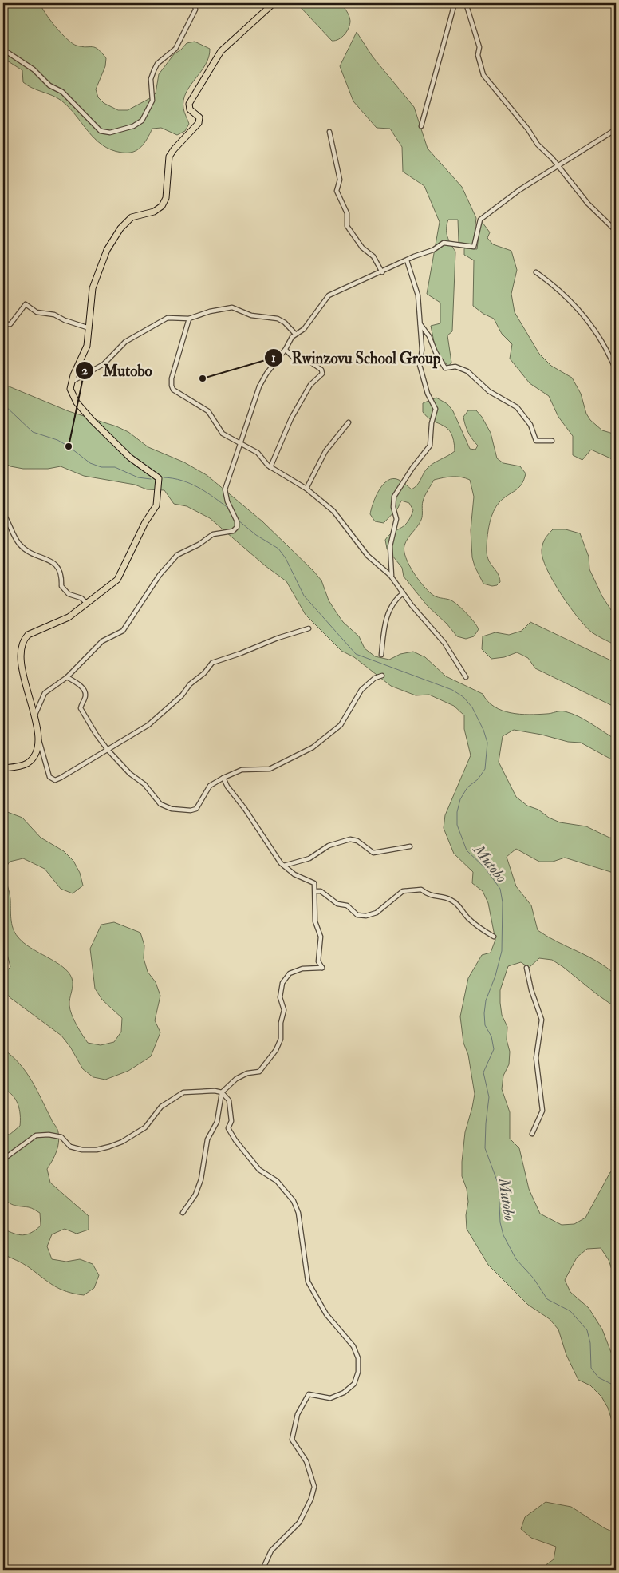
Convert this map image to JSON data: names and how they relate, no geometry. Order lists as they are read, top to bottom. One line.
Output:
{"water":["Mutobo"],"places":["Rwinzovu School Group","Mutobo"]}
